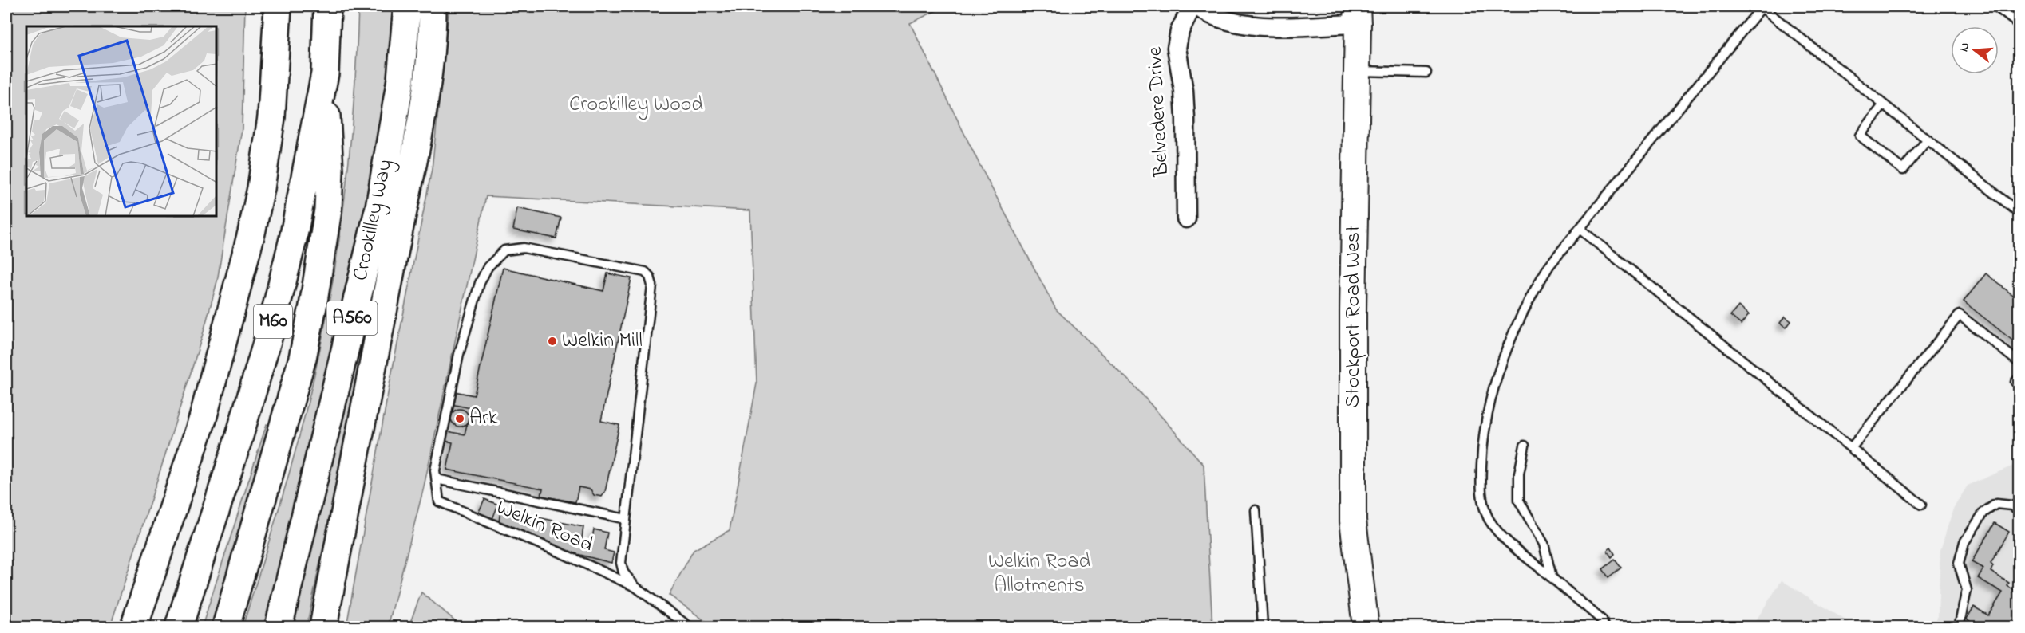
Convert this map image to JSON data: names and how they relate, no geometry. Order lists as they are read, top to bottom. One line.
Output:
{"streets":{"main road":["Crookilley Way","Stockport Road West","A560","M60"],"street":["Belvedere Drive"],"lane":["Welkin Road"]},"parks":["Crookilley Wood","Welkin Road Allotments"],"places":["Welkin Mill","Ark"],"north":"left"}
